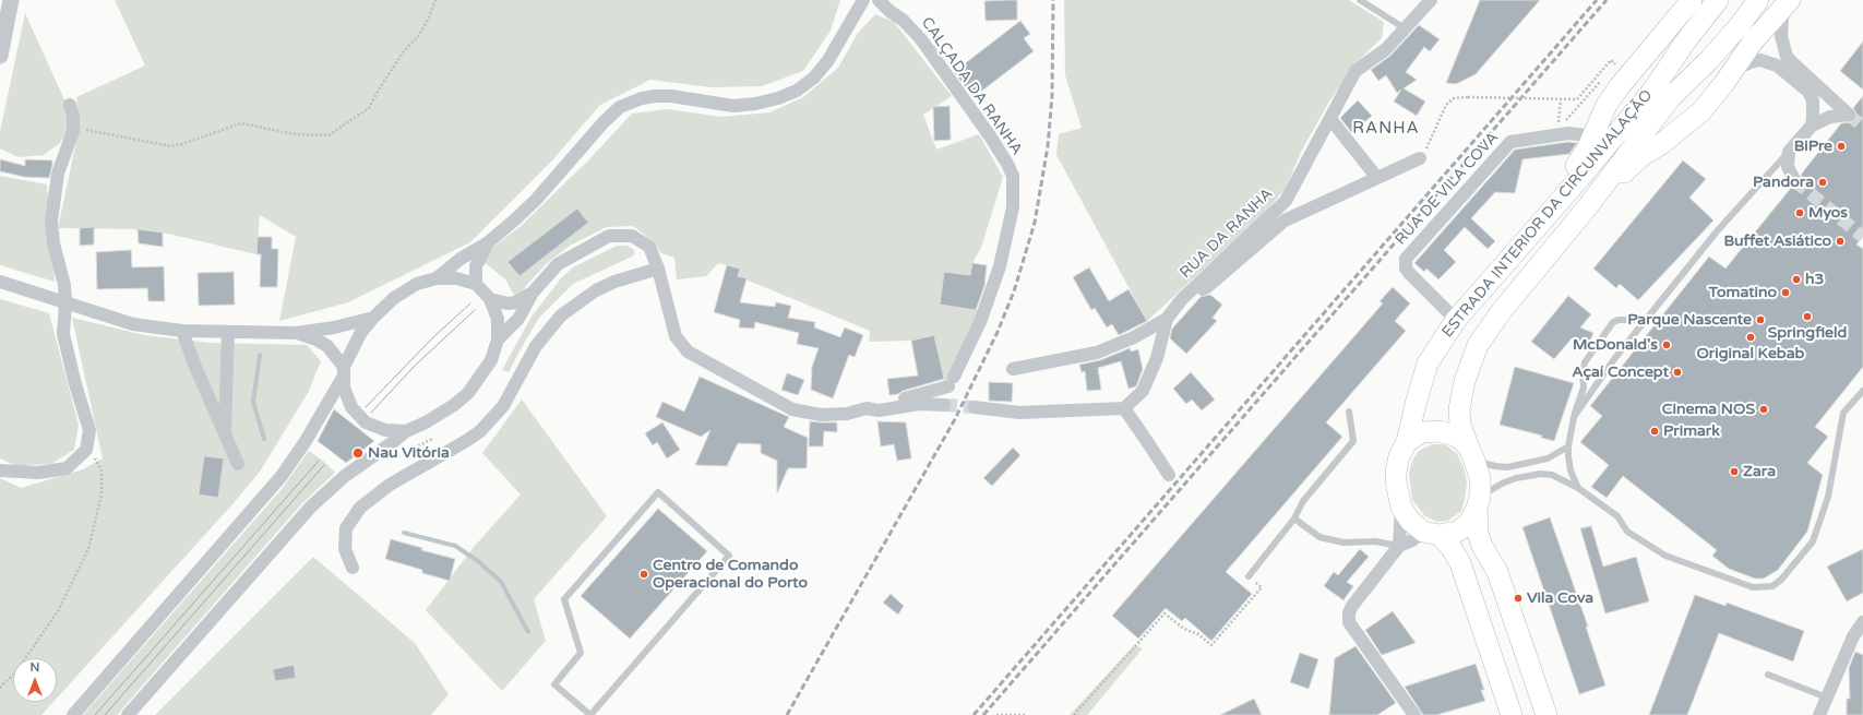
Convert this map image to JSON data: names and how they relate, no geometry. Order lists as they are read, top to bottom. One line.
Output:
{"streets":{"main road":["ESTRADA INTERIOR DA CIRCUNVALAÇÃO"],"street":["CALÇADA DA RANHA","RUA DE VILA COVA","RUA DA RANHA"]},"crossings":[["RUA DE VILA COVA","ESTRADA INTERIOR DA CIRCUNVALAÇÃO"]],"districts":["RANHA"],"places":["BiPre","Pandora","Myos","Buffet Asiático","h3","Tomatino","Springfield","Parque Nascente","Original Kebab","McDonald's","Açaí Concept","Cinema NOS","Primark","Nau Vitória","Zara","Centro de Comando Operacional do Porto","Vila Cova"],"north":"top"}
